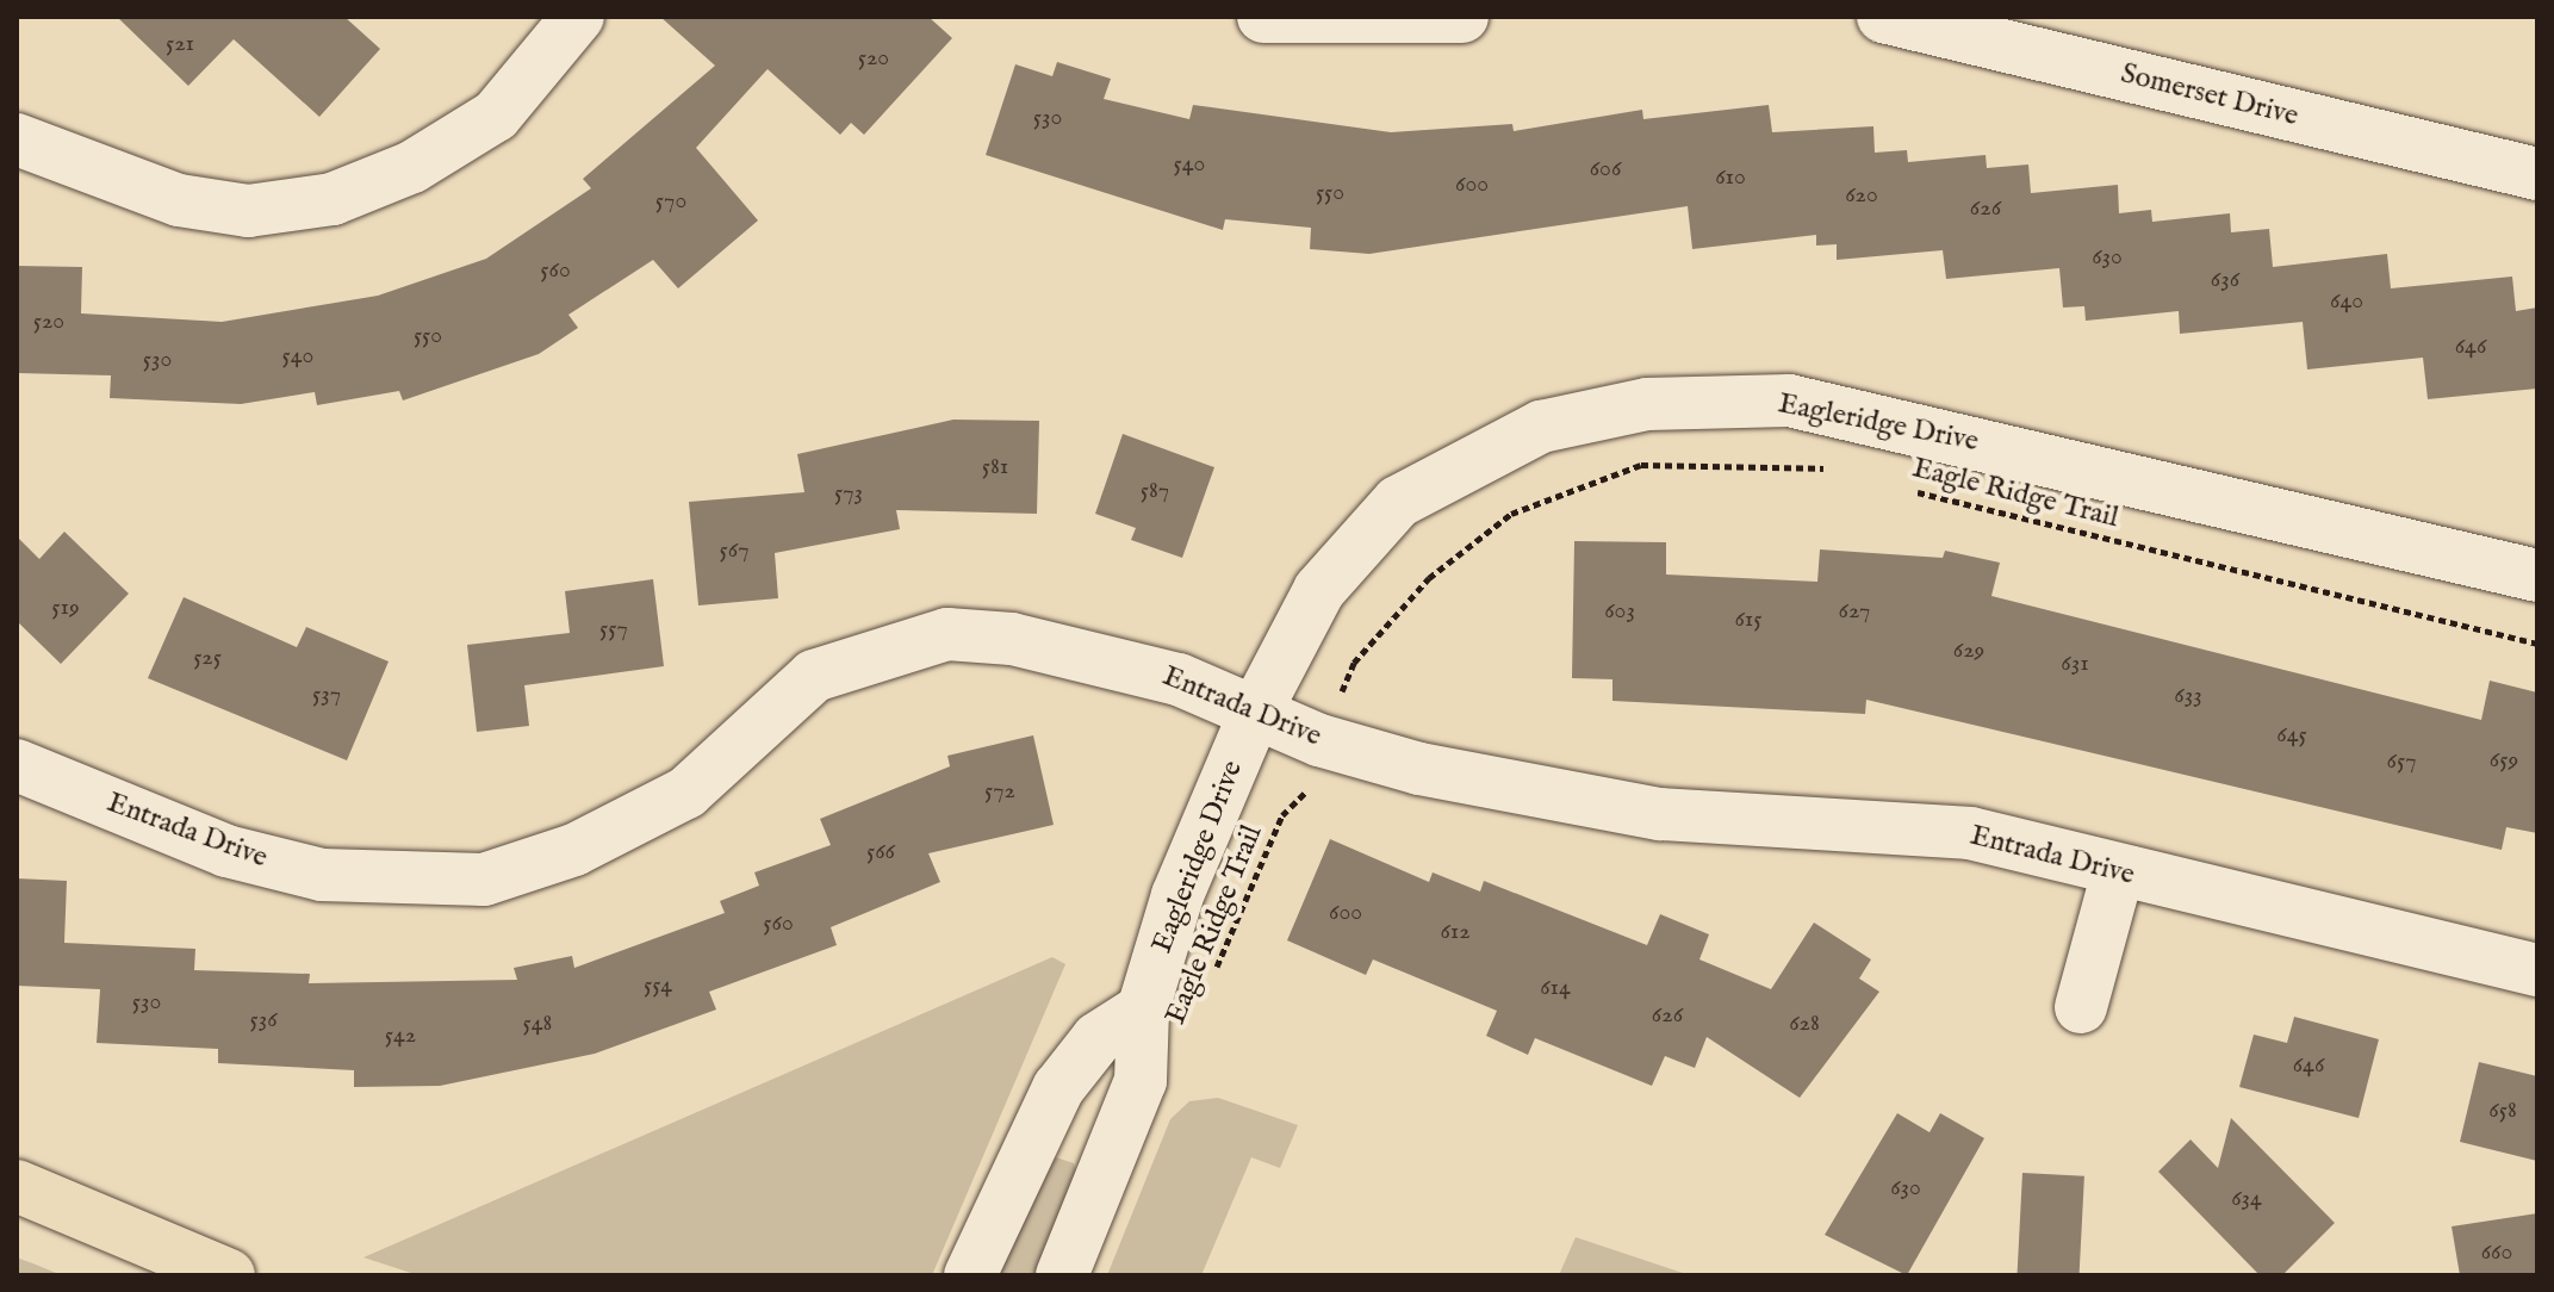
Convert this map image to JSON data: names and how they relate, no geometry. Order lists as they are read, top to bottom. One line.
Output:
{"streets":{"street":["Somerset Drive","Eagleridge Drive","Entrada Drive"],"path":["Eagle Ridge Trail"]},"crossings":[["Eagleridge Drive","Entrada Drive"],["Eagle Ridge Trail","Entrada Drive"]],"house_numbers":["521","520","530","540","606","610","600","550","620","570","626","630","560","636","640","520","550","646","540","530","581","587","573","567","519","603","627","615","557","629","525","631","537","633","645","659","657","572","566","600","560","612","554","614","530","626","536","548","628","542","646","658","630","634","660"]}
